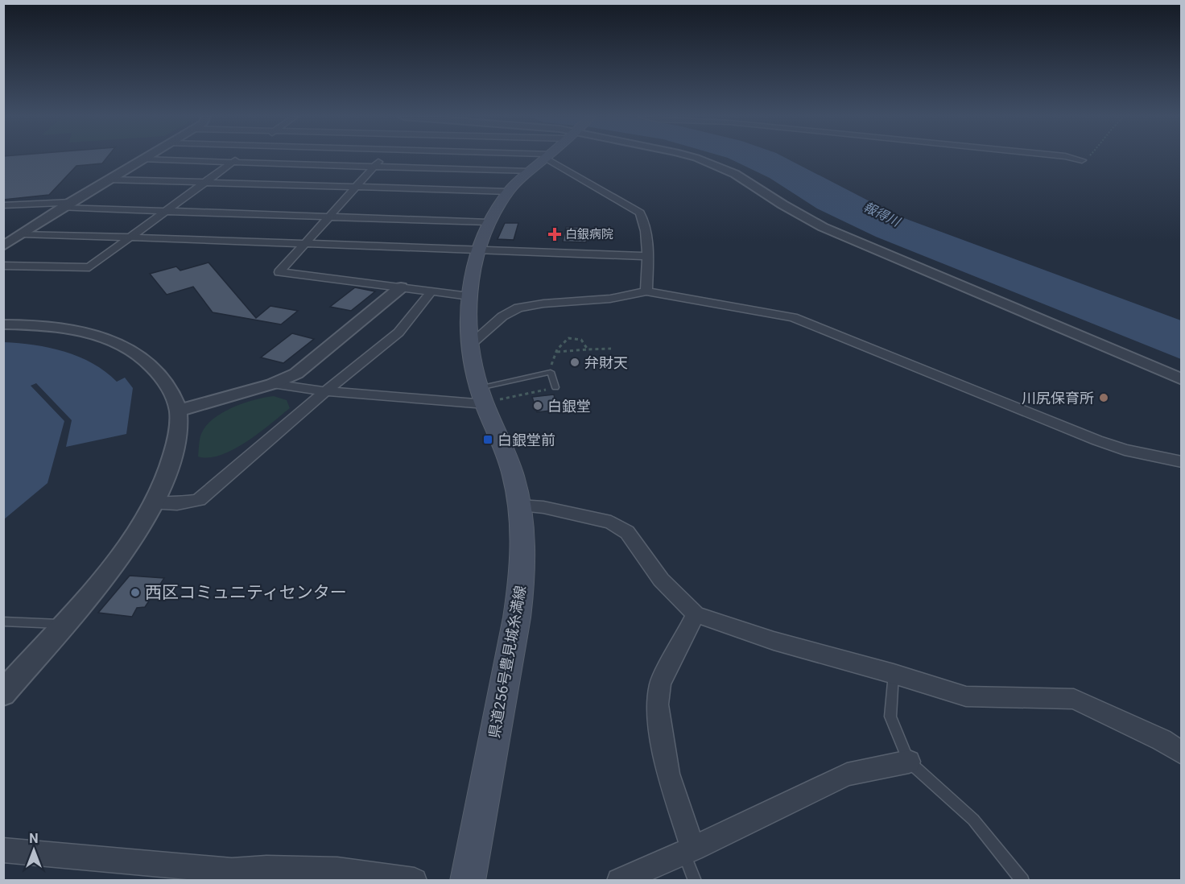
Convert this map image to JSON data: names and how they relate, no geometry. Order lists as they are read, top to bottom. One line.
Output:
{"streets":{"main road":["県道256号豊見城糸満線"]},"water":["報得川"],"places":{"health":["白銀病院"],"other":["弁財天","川尻保育所","白銀堂","西区コミュニティセンター"],"transit":["白銀堂前"]},"north":"top"}
